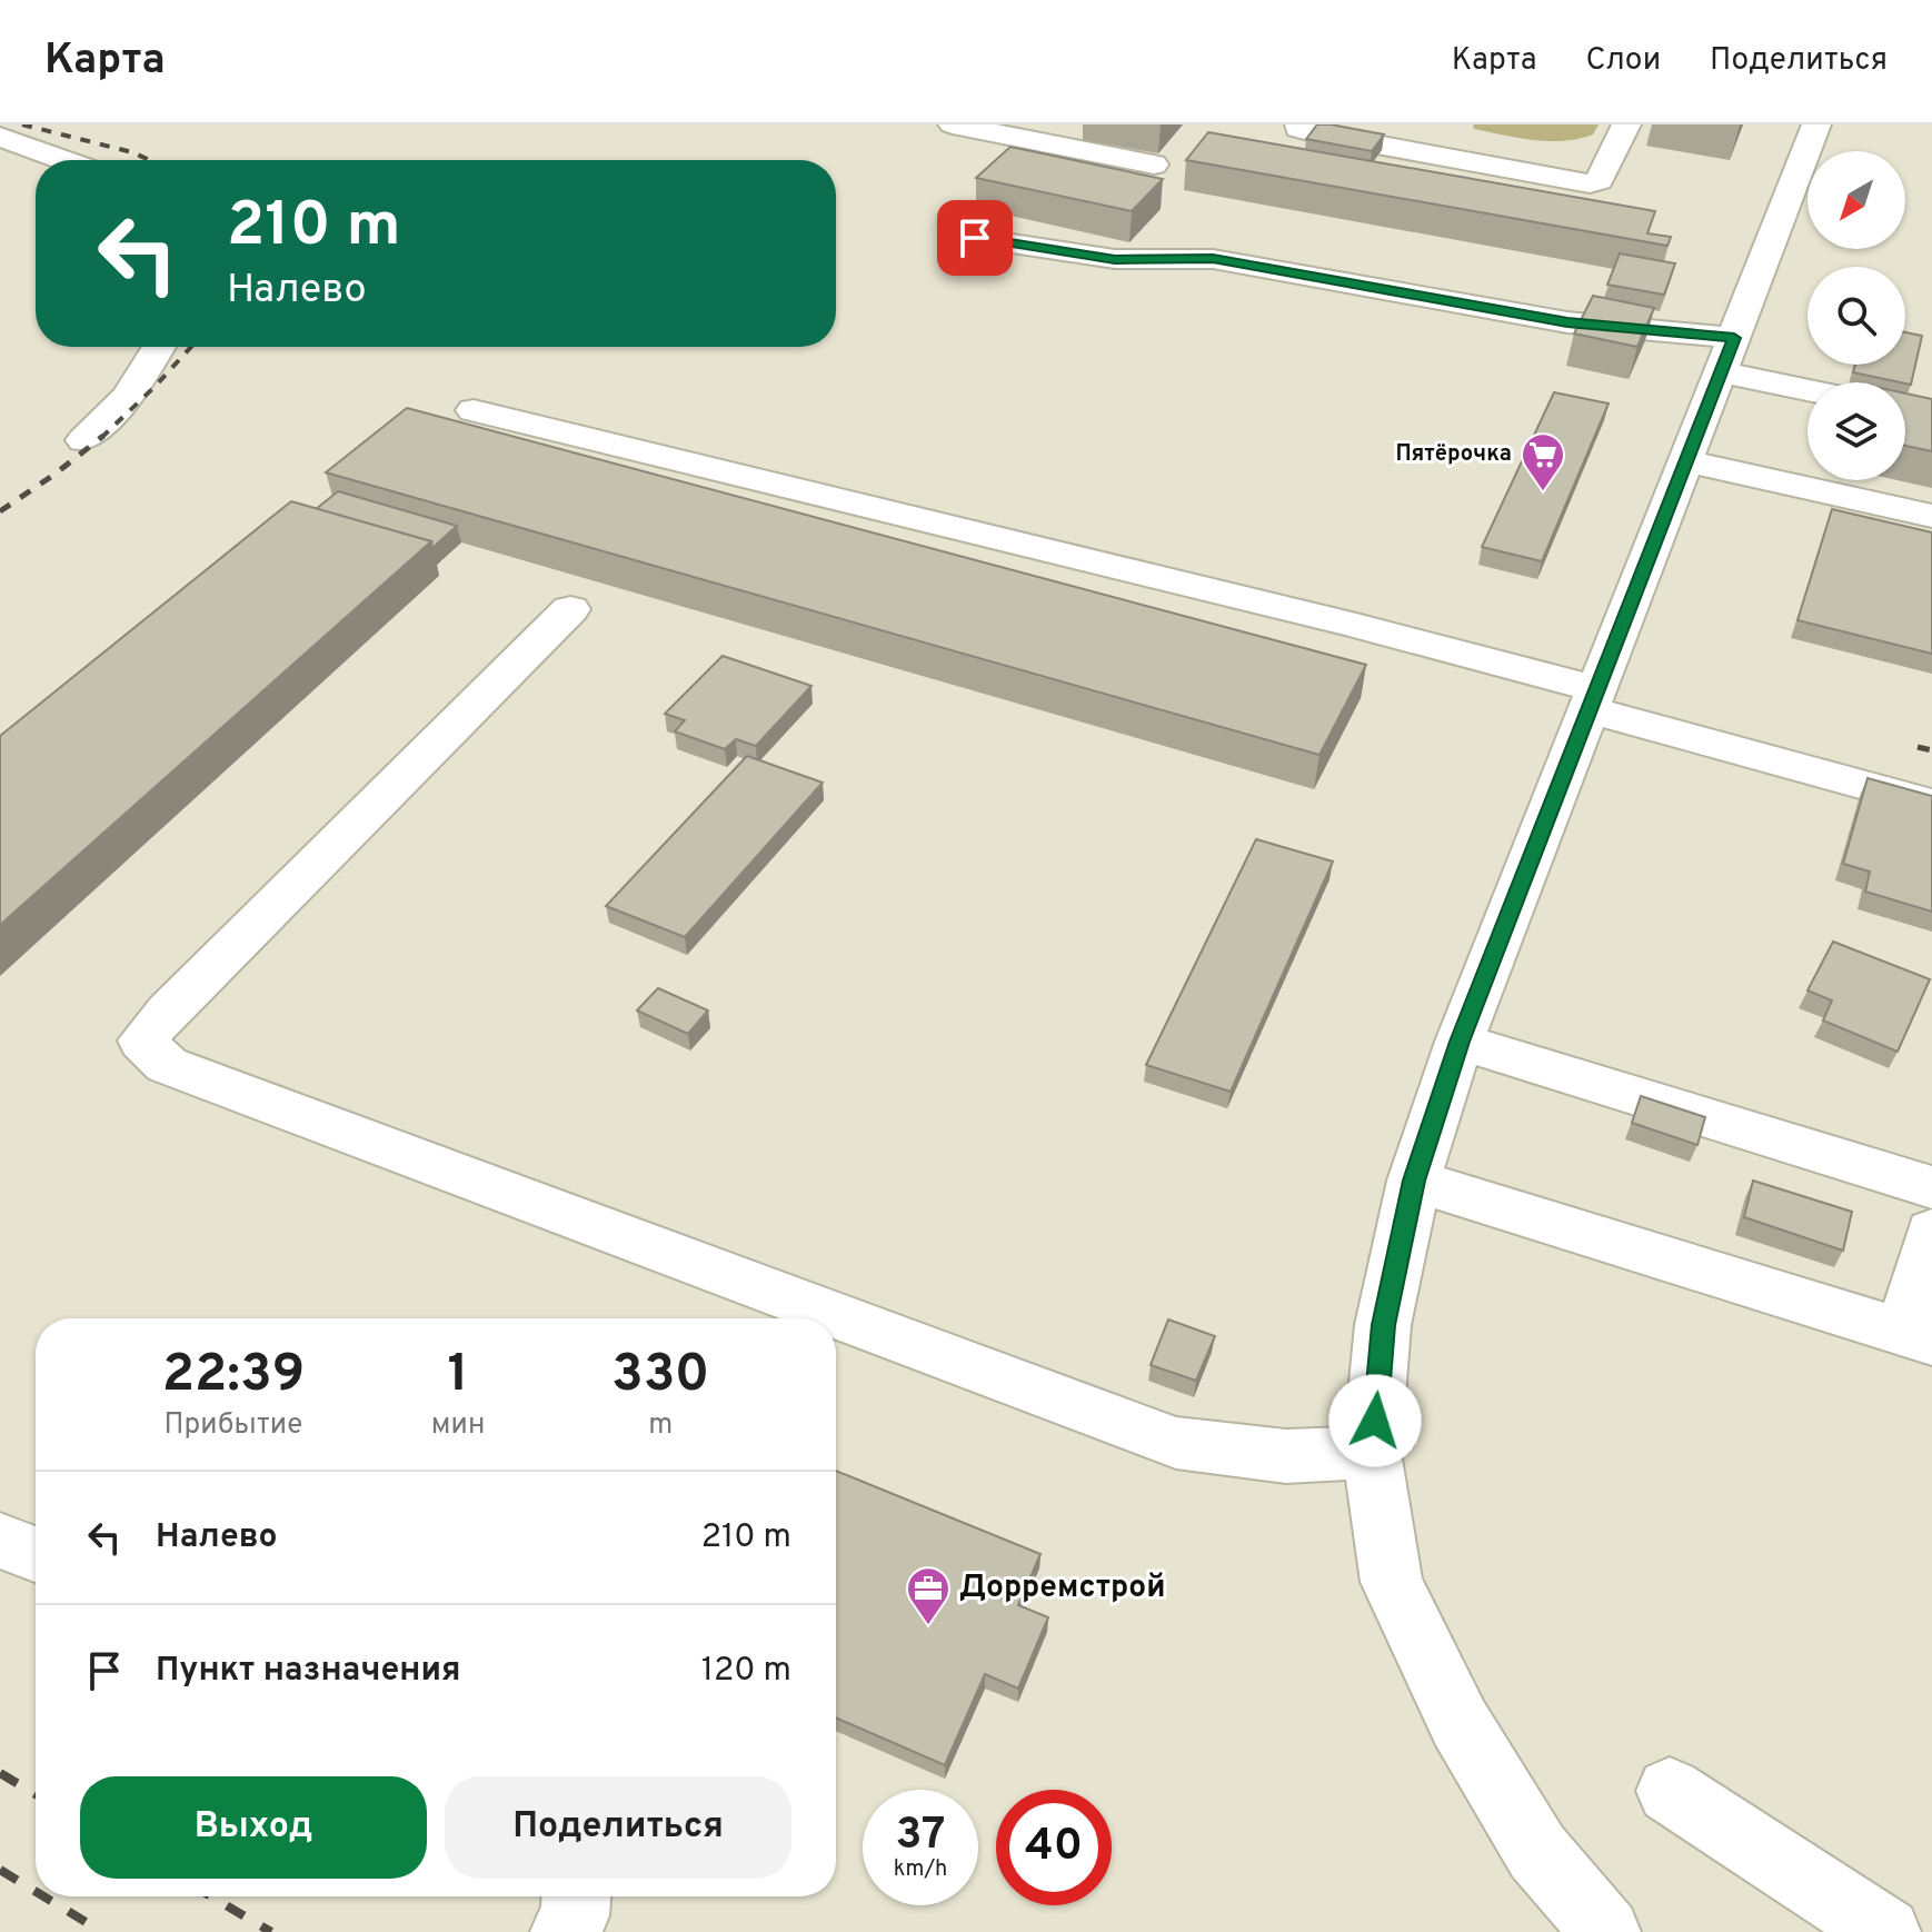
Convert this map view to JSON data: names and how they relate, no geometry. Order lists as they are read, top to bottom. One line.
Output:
{"places":{"supermarket":["Пятёрочка"],"office":["Дорремстрой"]},"north":"bottom left","page":{"header":"Карта","nav":["Карта","Слои","Поделиться"],"turn":["210 m","Налево"],"eta":["22:39","Прибытие","1","мин","330","m"],"list":[{"name":"Налево","value":"210 m"},{"name":"Пункт назначения","value":"120 m"}],"buttons":["Выход","Поделиться"],"speed":"37 km/h","limit":"40"}}
